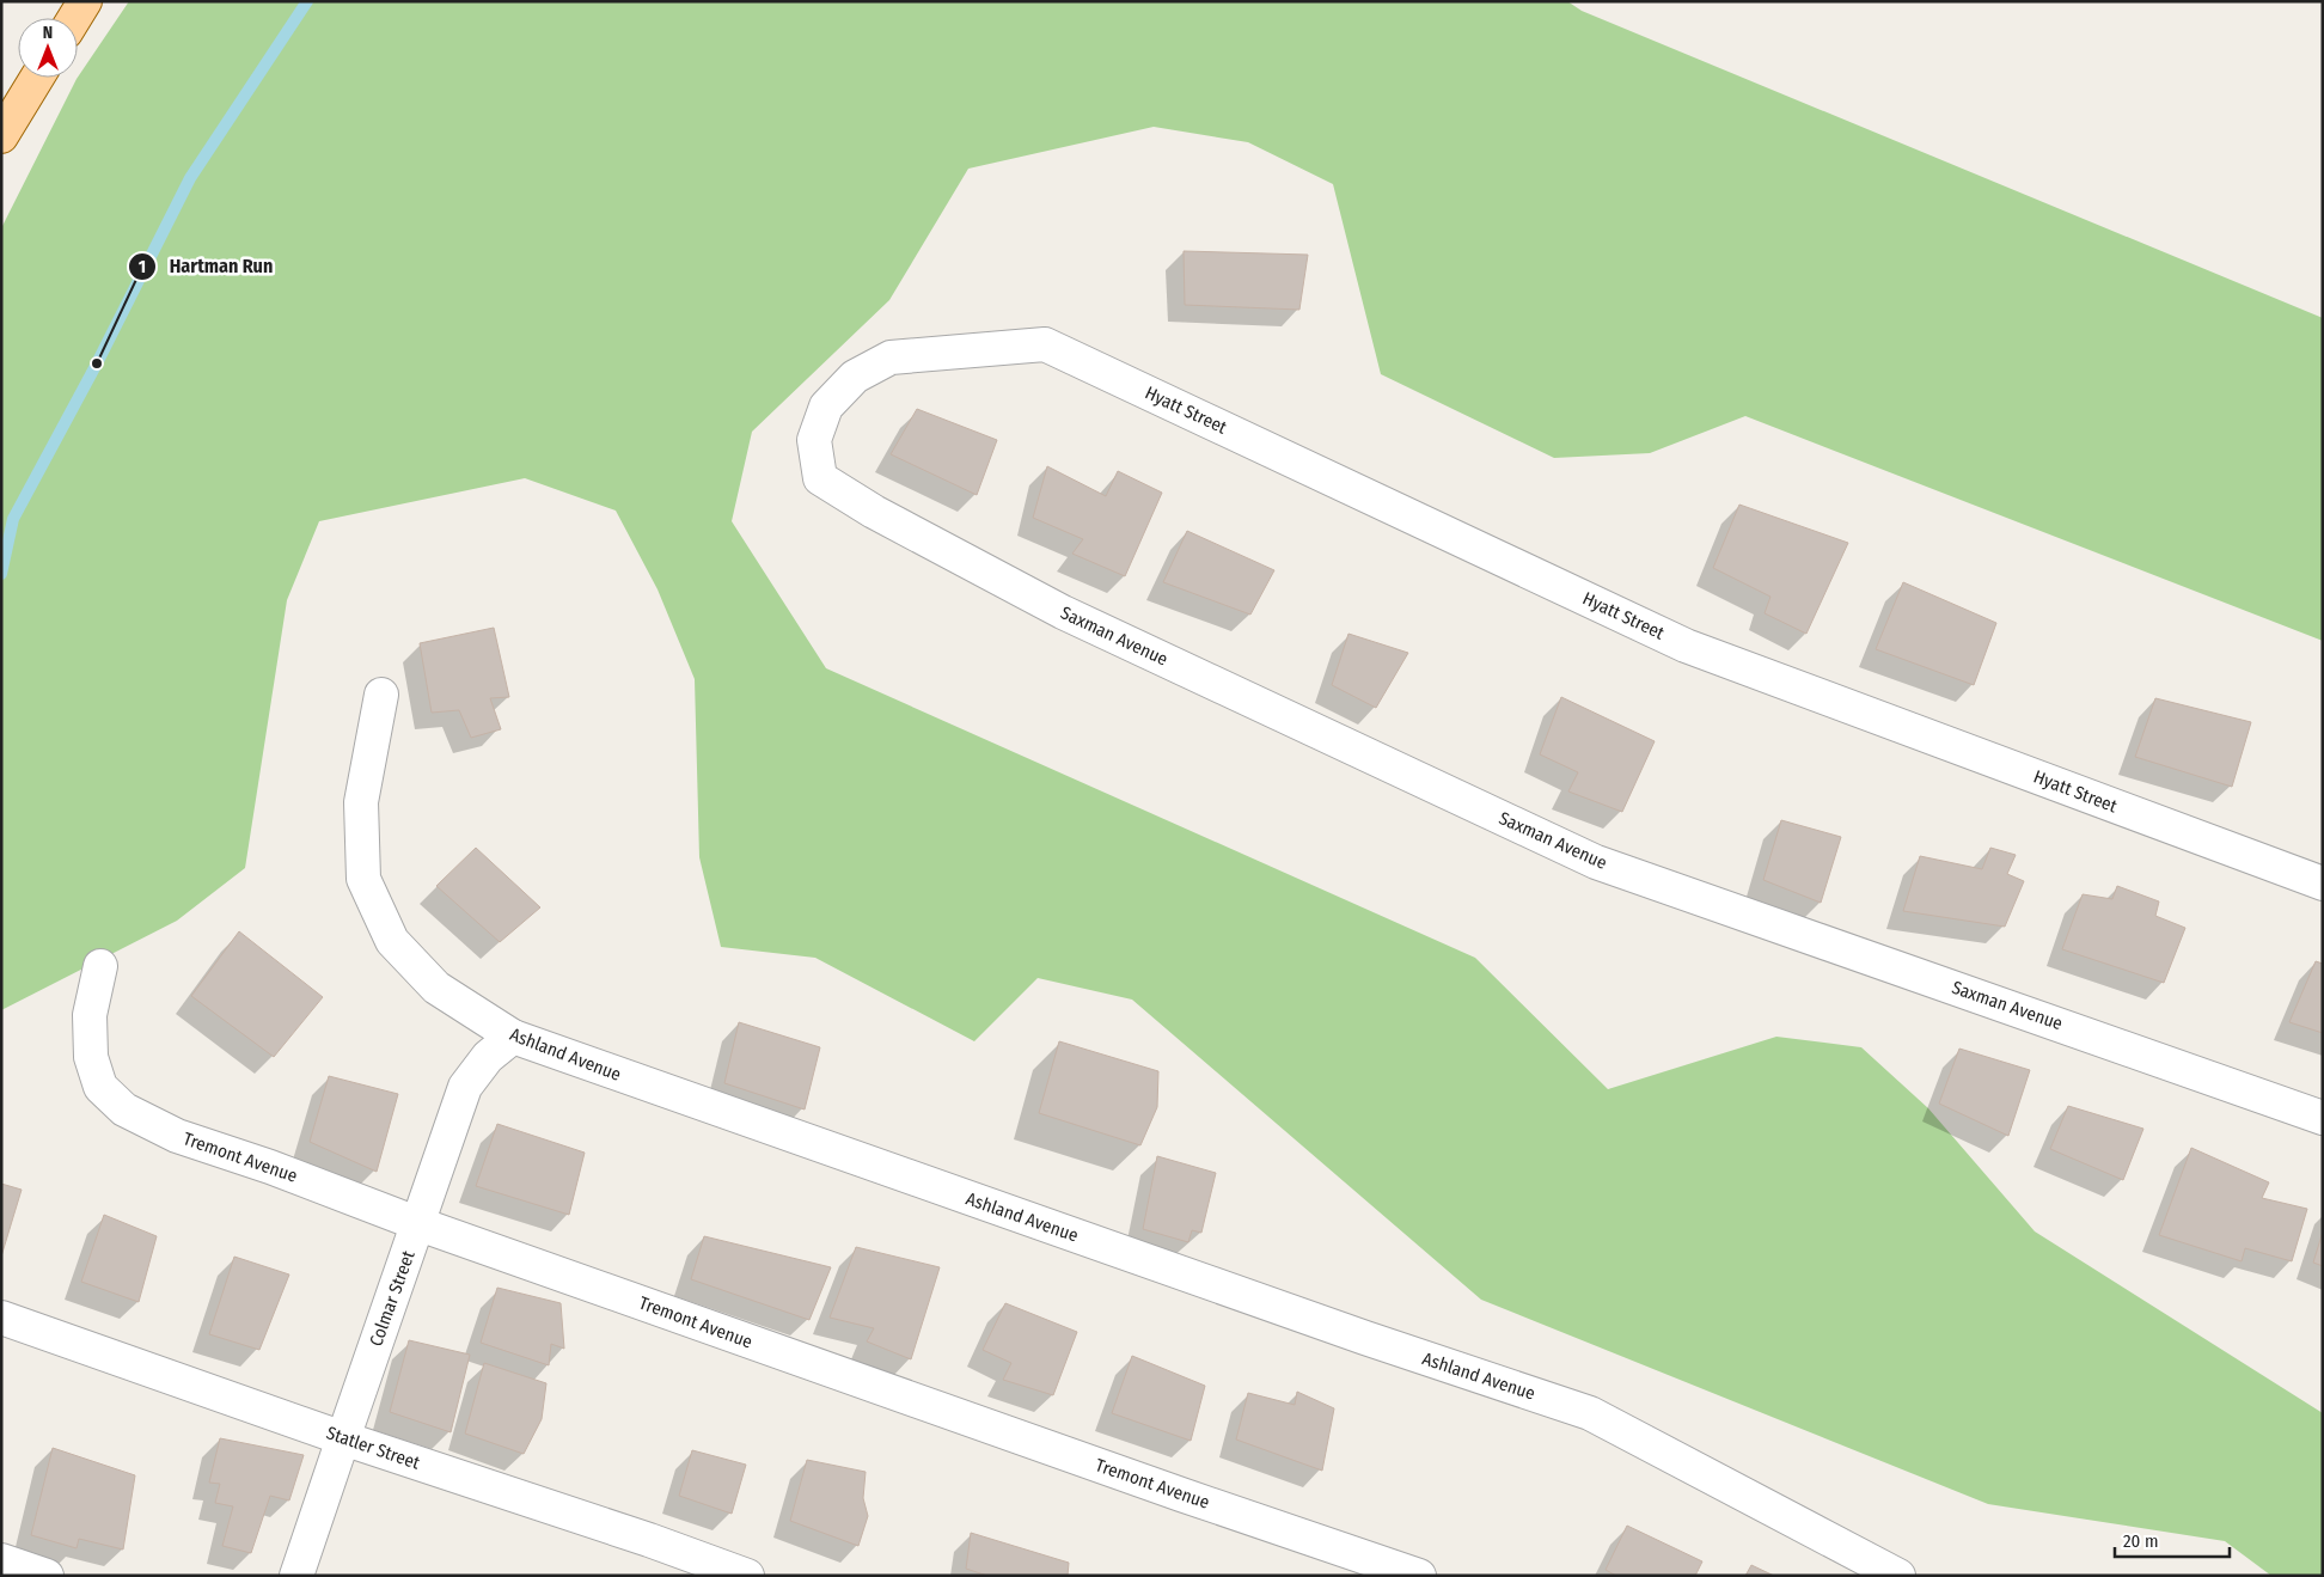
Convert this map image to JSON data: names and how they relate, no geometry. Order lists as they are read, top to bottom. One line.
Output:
{"streets":{"street":["Hyatt Street","Saxman Avenue","Ashland Avenue","Tremont Avenue","Colmar Street","Statler Street"]},"crossings":[["Hyatt Street","Saxman Avenue"],["Ashland Avenue","Colmar Street"],["Tremont Avenue","Colmar Street"],["Colmar Street","Statler Street"]],"places":["Hartman Run"],"scale_bar":"20 m","north":"top"}
